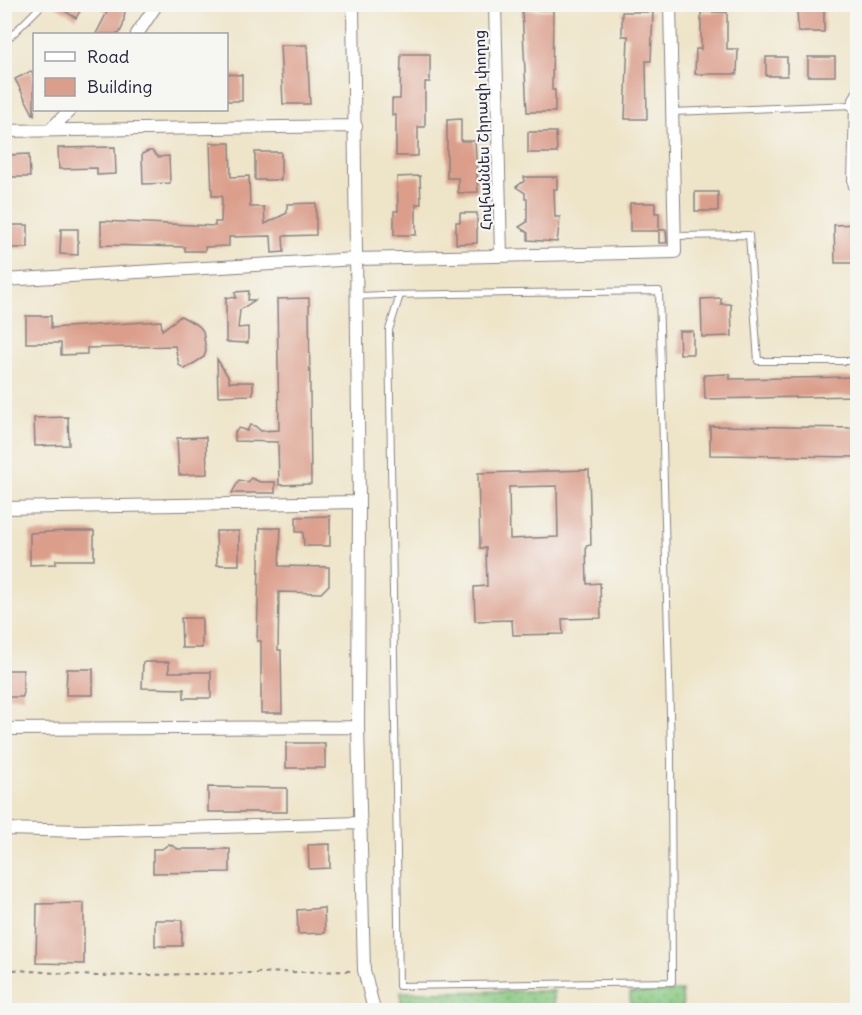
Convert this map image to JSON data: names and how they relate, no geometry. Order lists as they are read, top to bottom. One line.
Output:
{"streets":{"street":["Հովհաննես Շիրազի փողոց"]},"legend":["Road","Building"]}
